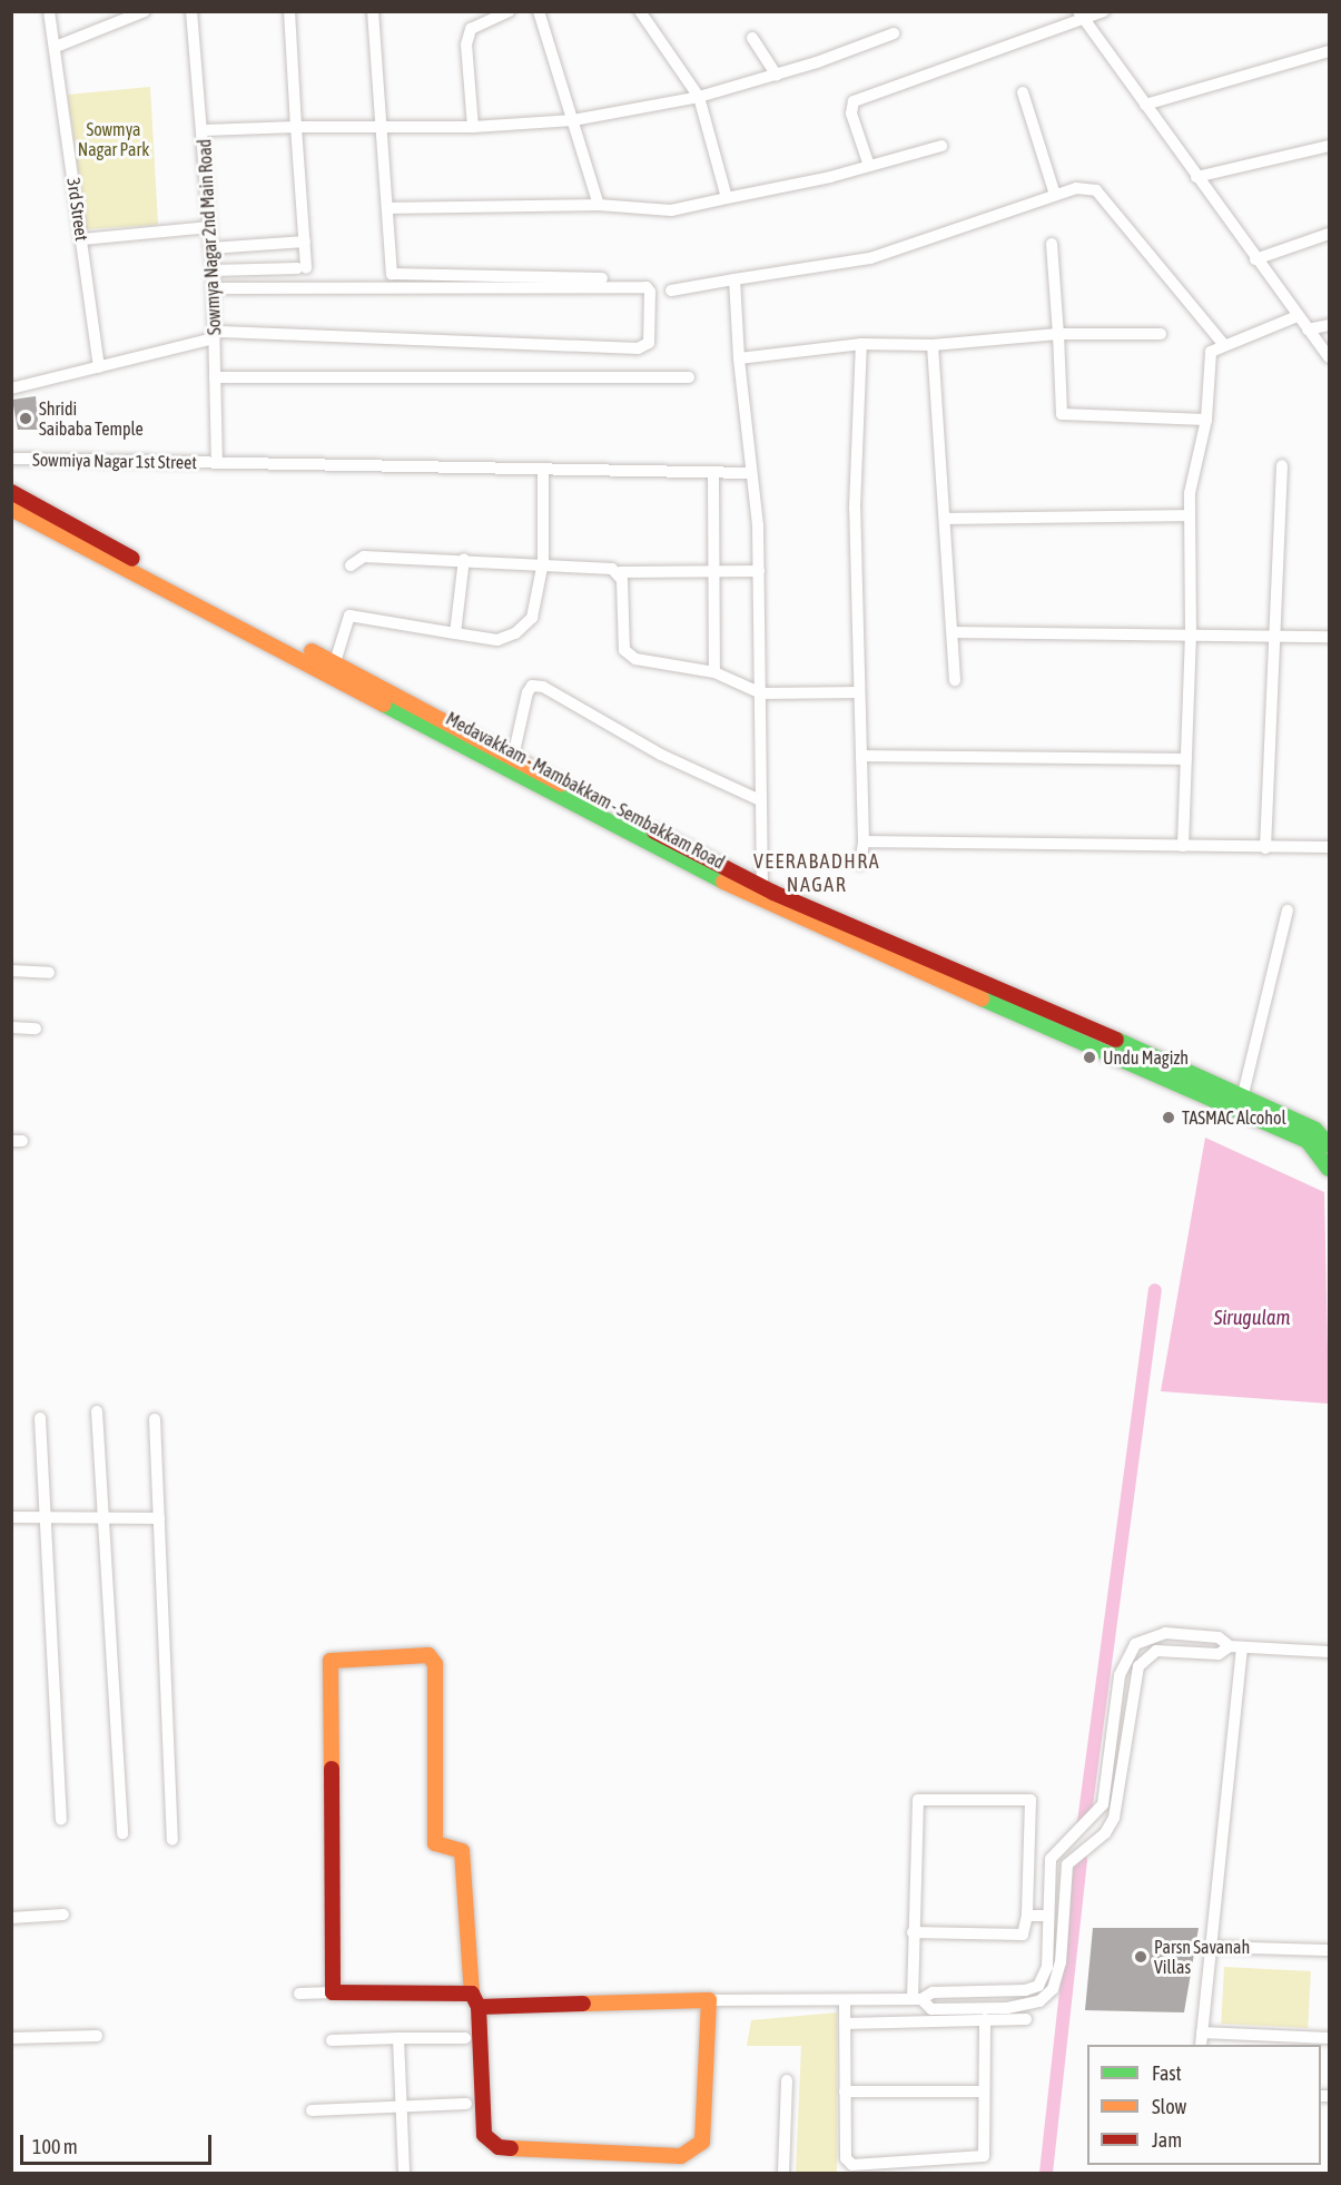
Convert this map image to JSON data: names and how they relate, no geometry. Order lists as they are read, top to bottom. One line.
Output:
{"streets":{"main road":["Medavakkam - Mambakkam - Sembakkam Road"],"street":["3rd Street","Sowmya Nagar 2nd Main Road","Sowmiya Nagar 1st Street"]},"crossings":[["Sowmya Nagar 2nd Main Road","Sowmiya Nagar 1st Street"]],"districts":["VEERABADHRA NAGAR"],"water":["Sirugulam"],"parks":["Sowmya Nagar Park"],"places":["Shridi Saibaba Temple","Undu Magizh","TASMAC Alcohol","Parsn Savanah Villas"],"legend":["Fast","Slow","Jam"],"scale_bar":"100 m"}
